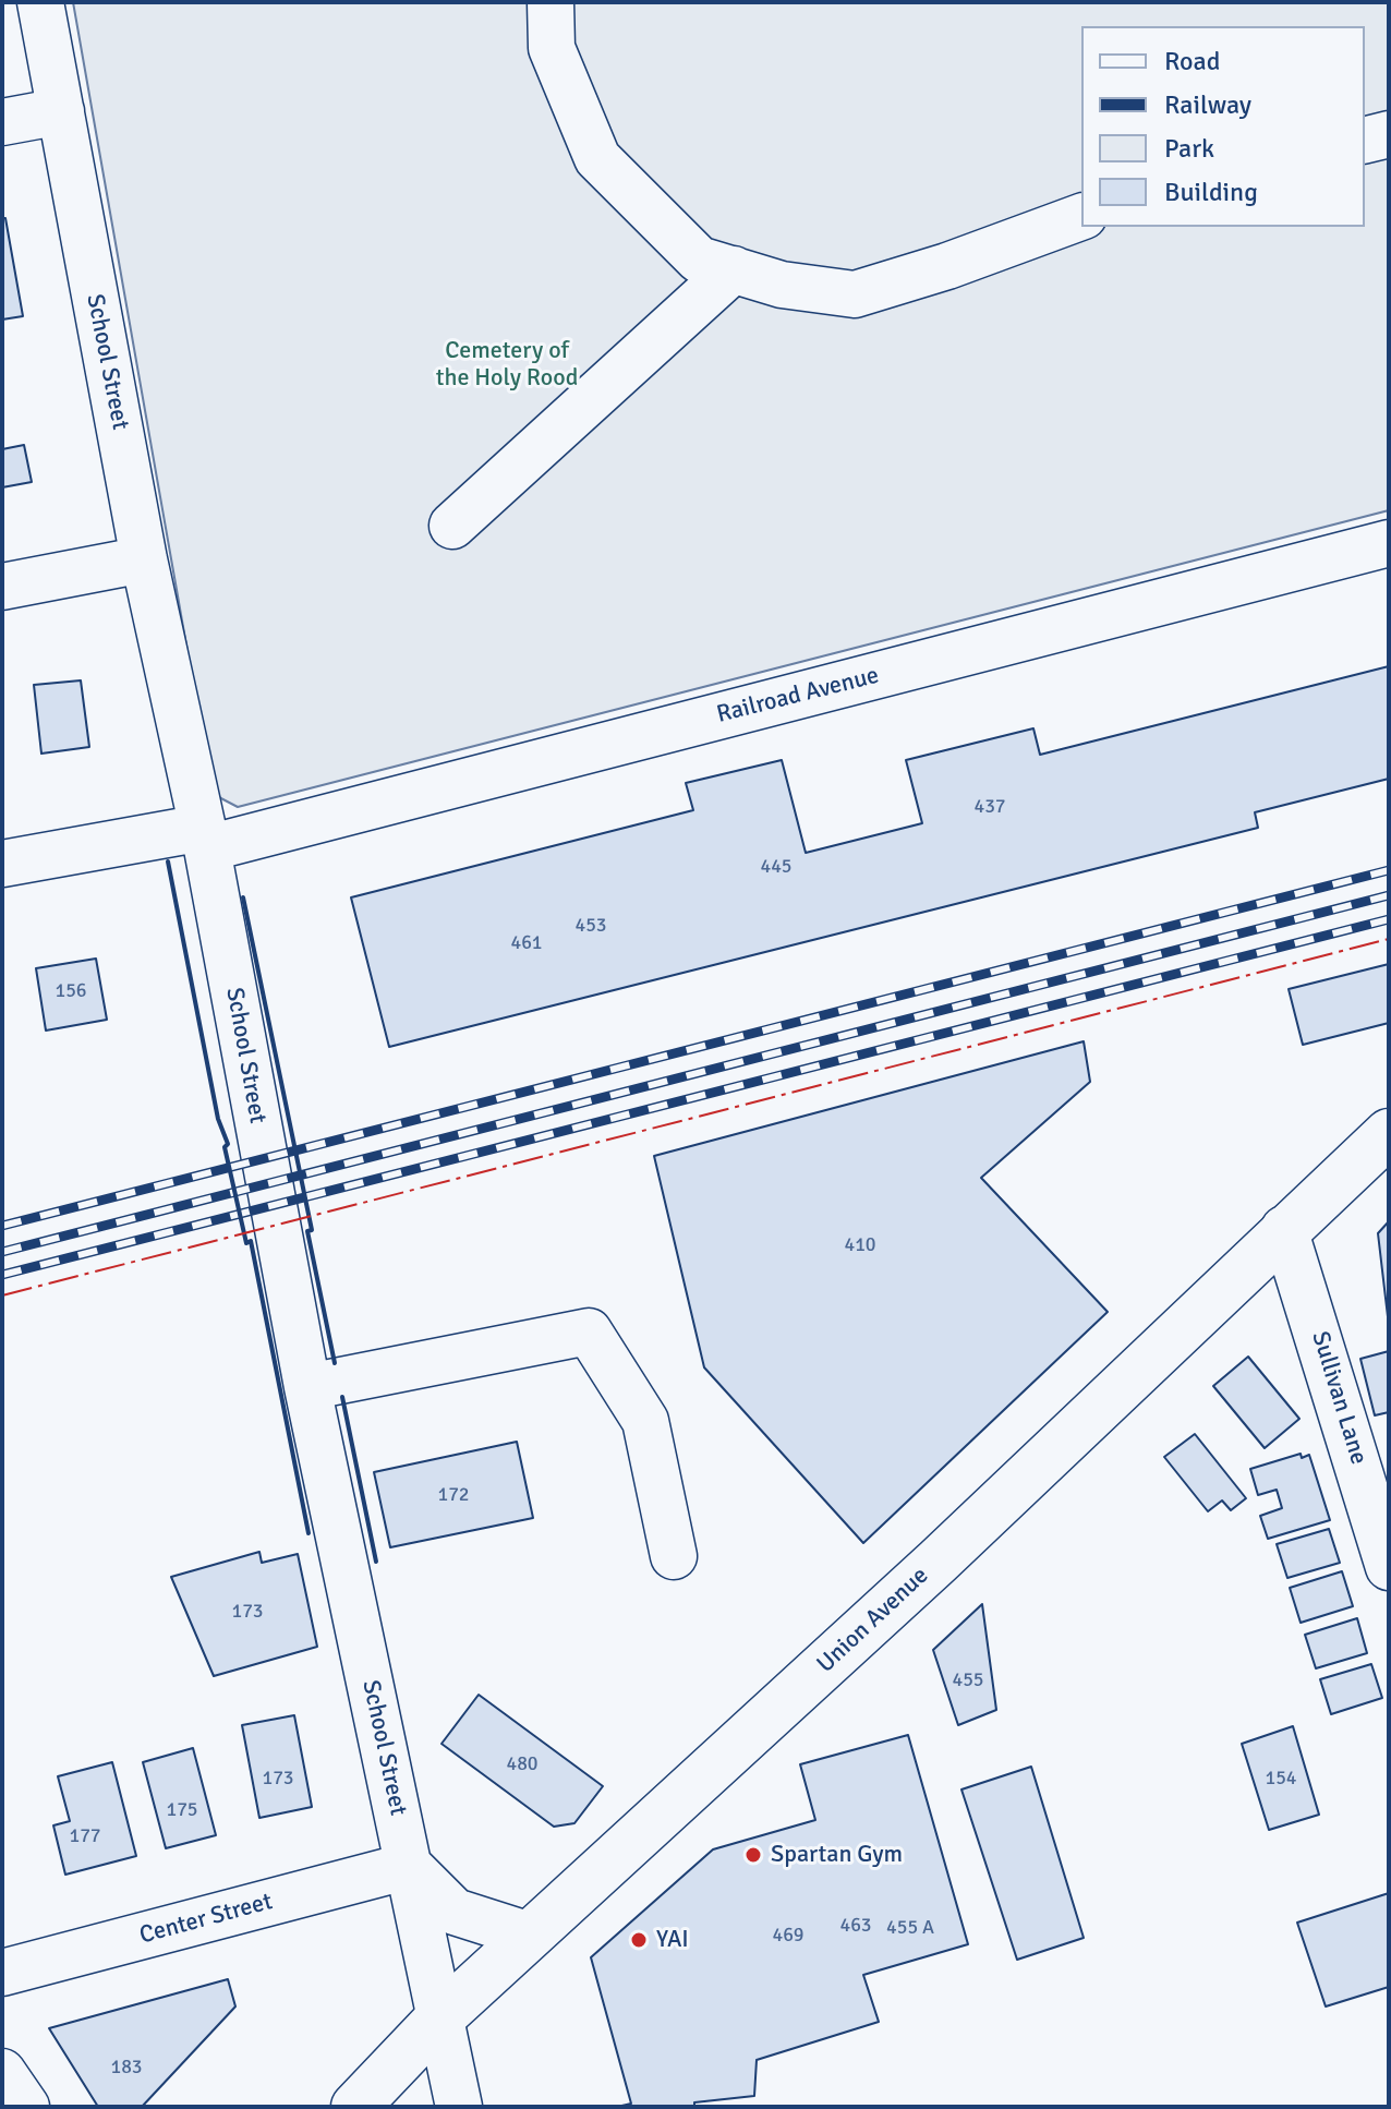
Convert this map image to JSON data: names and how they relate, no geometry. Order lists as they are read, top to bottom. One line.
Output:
{"streets":{"main road":["Union Avenue"],"street":["School Street","Railroad Avenue","Sullivan Lane","Center Street"]},"crossings":[["School Street","Railroad Avenue"],["School Street","Union Avenue"],["School Street","Center Street"],["Sullivan Lane","Union Avenue"]],"parks":["Cemetery of the Holy Rood"],"places":["Spartan Gym","YAI"],"house_numbers":["437","445","453","461","156","410","172","173","455","480","173","154","175","177","463","455 A","469","183"],"legend":["Road","Railway","Park","Building"]}
